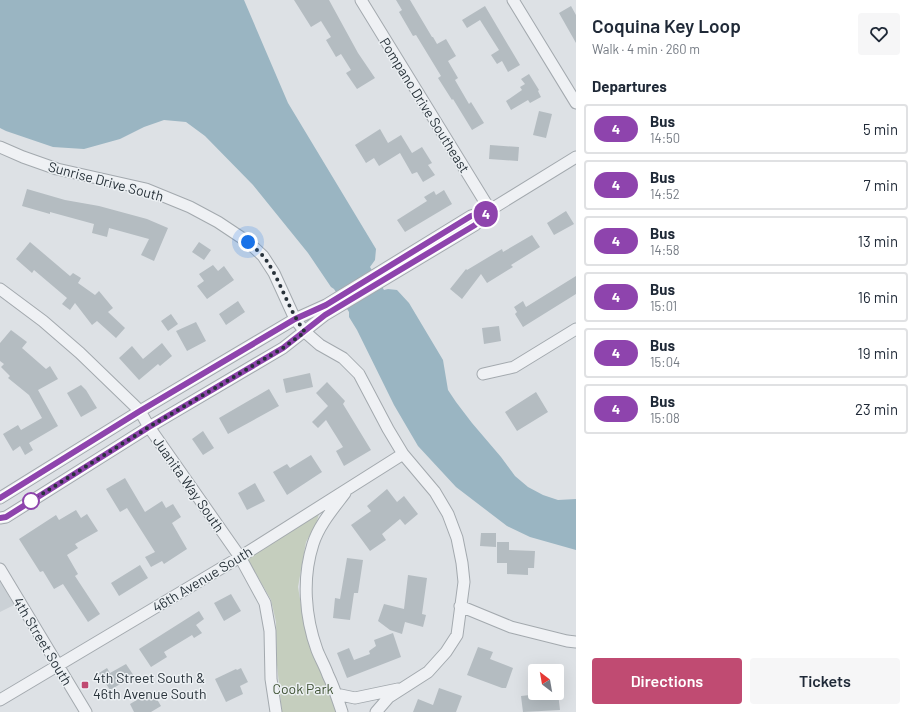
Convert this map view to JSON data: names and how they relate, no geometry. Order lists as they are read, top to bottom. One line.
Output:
{"streets":{"street":["Pompano Drive Southeast","Sunrise Drive South","Juanita Way South","46th Avenue South","4th Street South"]},"crossings":[["Sunrise Drive South","46th Avenue South"],["Juanita Way South","46th Avenue South"],["46th Avenue South","4th Street South"]],"parks":["Cook Park"],"places":{"transit":["4th Street South & 46th Avenue South"]},"lines":["bus line 4"],"north":"top left","page":{"on_map":"4","heading":[["Coquina Key Loop","Walk · 4 min · 260 m"],"Departures"],"list":[{"mark":"4","name":"Bus","note":"14:50","value":"5 min"},{"mark":"4","name":"Bus","note":"14:52","value":"7 min"},{"mark":"4","name":"Bus","note":"14:58","value":"13 min"},{"mark":"4","name":"Bus","note":"15:01","value":"16 min"},{"mark":"4","name":"Bus","note":"15:04","value":"19 min"},{"mark":"4","name":"Bus","note":"15:08","value":"23 min"}],"buttons":["Directions","Tickets"]}}
